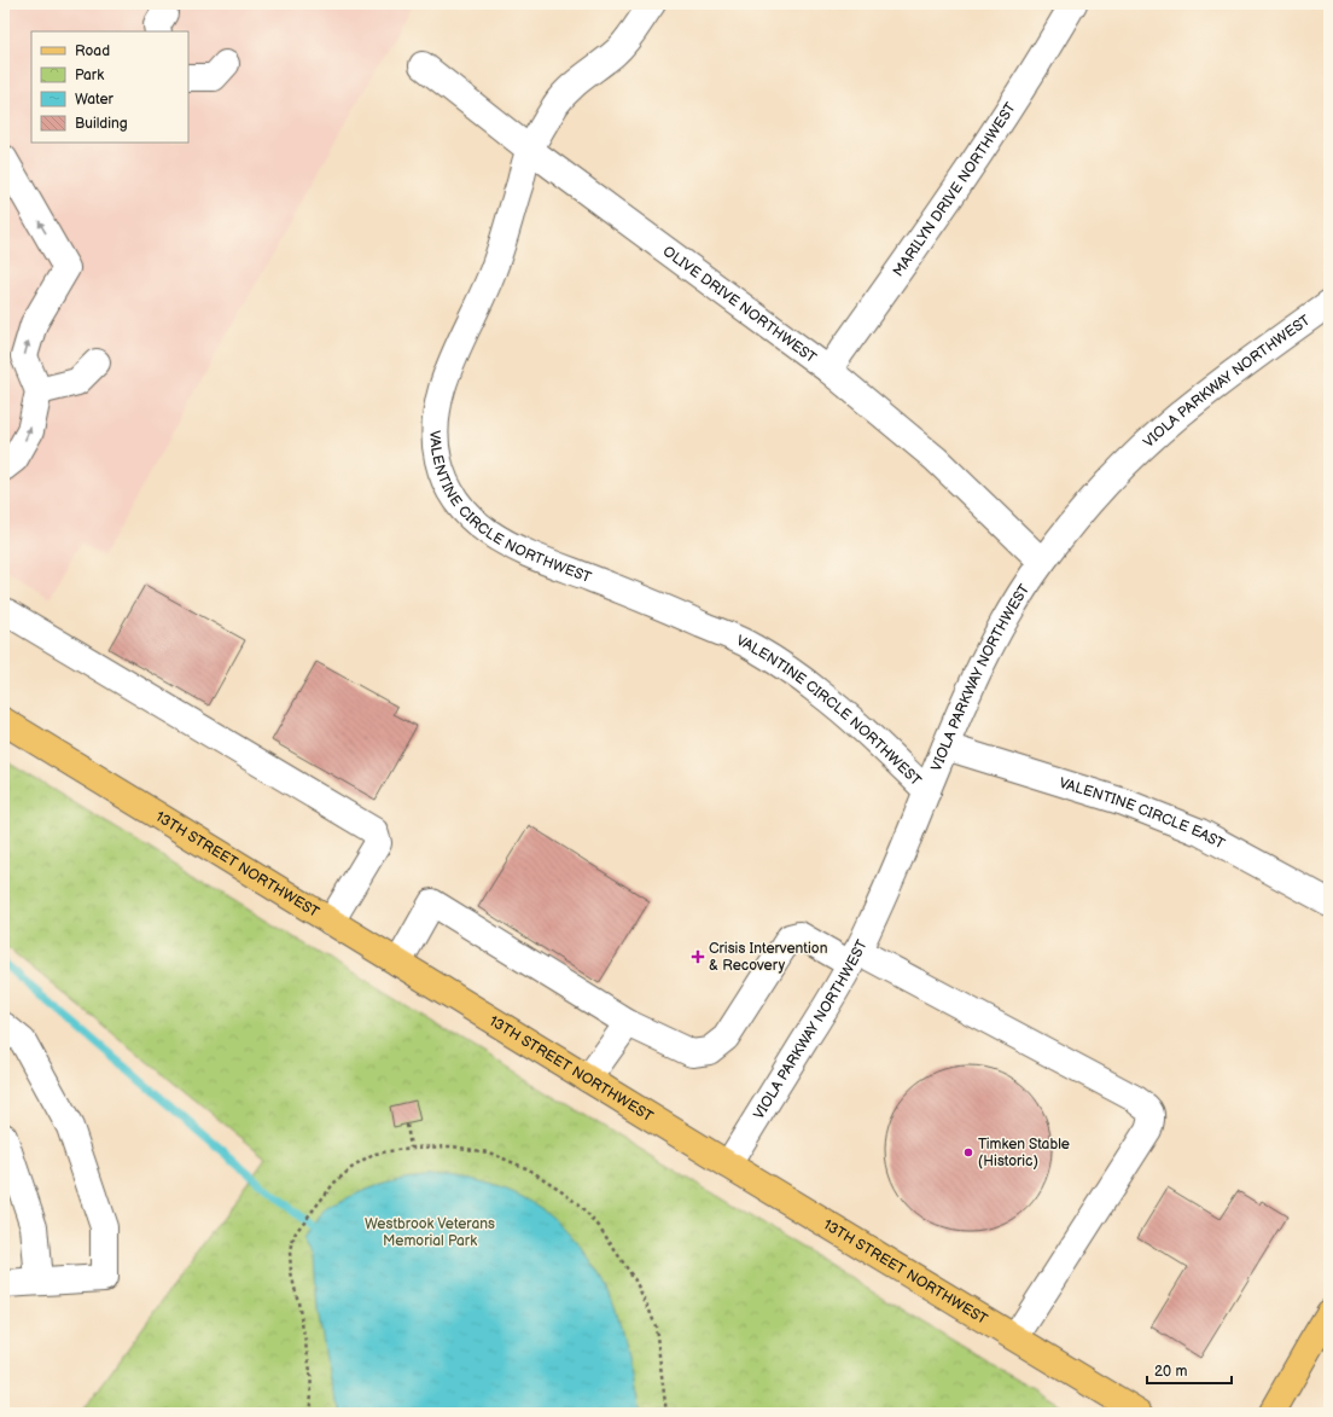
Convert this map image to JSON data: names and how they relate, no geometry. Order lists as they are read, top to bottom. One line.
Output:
{"streets":{"main road":["13TH STREET NORTHWEST"],"street":["MARILYN DRIVE NORTHWEST","OLIVE DRIVE NORTHWEST","VIOLA PARKWAY NORTHWEST","VALENTINE CIRCLE NORTHWEST","VALENTINE CIRCLE EAST"]},"crossings":[["MARILYN DRIVE NORTHWEST","OLIVE DRIVE NORTHWEST"],["OLIVE DRIVE NORTHWEST","VIOLA PARKWAY NORTHWEST"],["OLIVE DRIVE NORTHWEST","VALENTINE CIRCLE NORTHWEST"],["VIOLA PARKWAY NORTHWEST","VALENTINE CIRCLE NORTHWEST"],["VIOLA PARKWAY NORTHWEST","VALENTINE CIRCLE EAST"],["VIOLA PARKWAY NORTHWEST","13TH STREET NORTHWEST"]],"parks":["Westbrook Veterans Memorial Park"],"places":{"health":["Crisis Intervention & Recovery"],"other":["Timken Stable (Historic)"]},"legend":["Road","Park","Water","Building"],"scale_bar":"20 m"}
